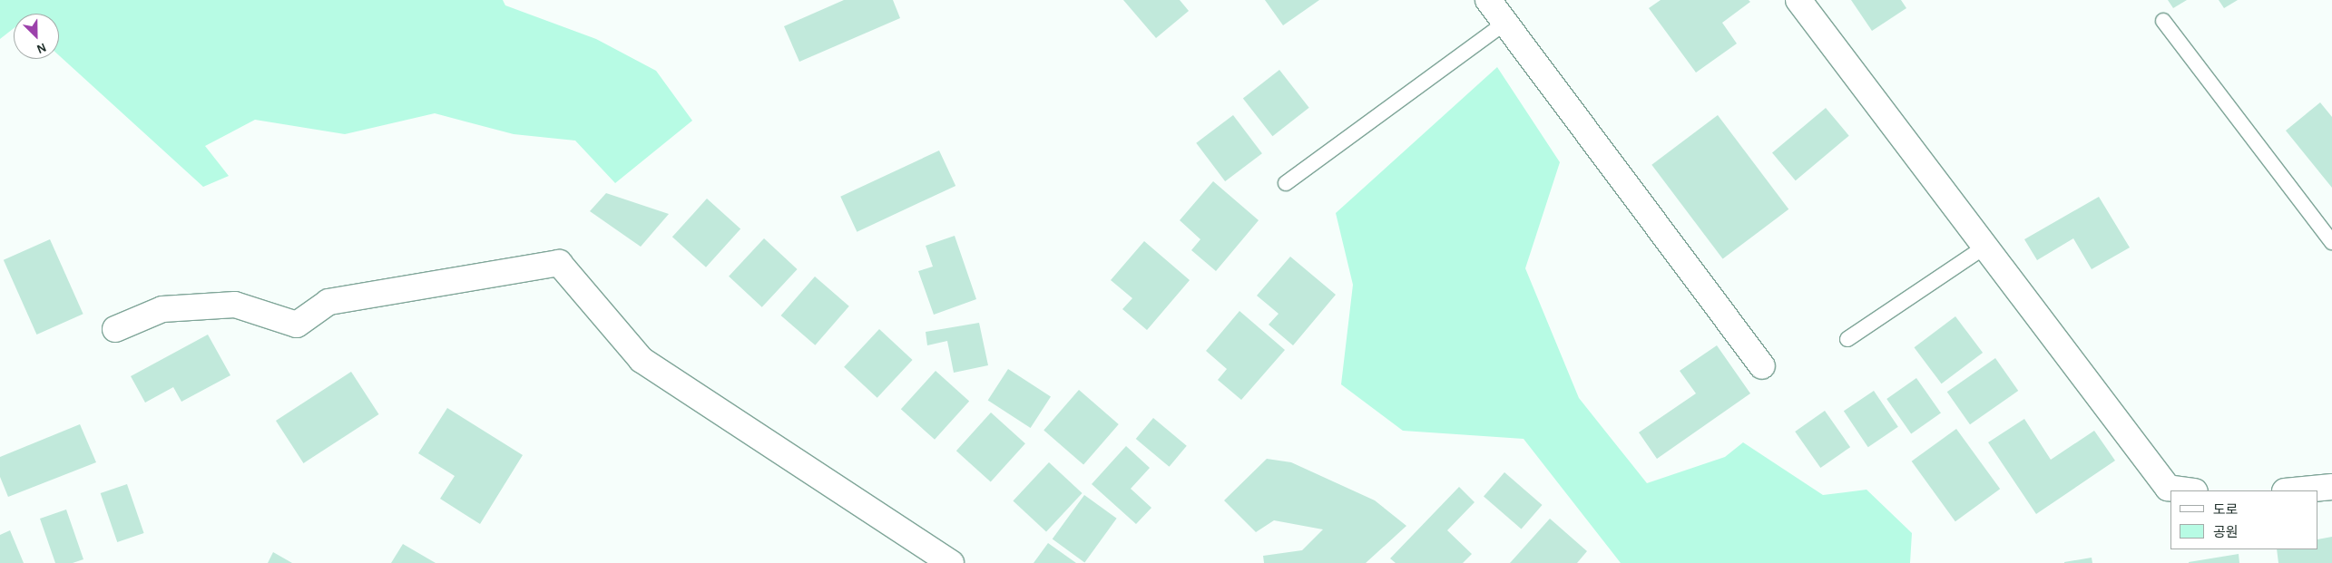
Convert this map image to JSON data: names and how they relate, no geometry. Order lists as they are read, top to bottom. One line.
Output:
{"legend":["도로","공원"],"north":"bottom right"}
